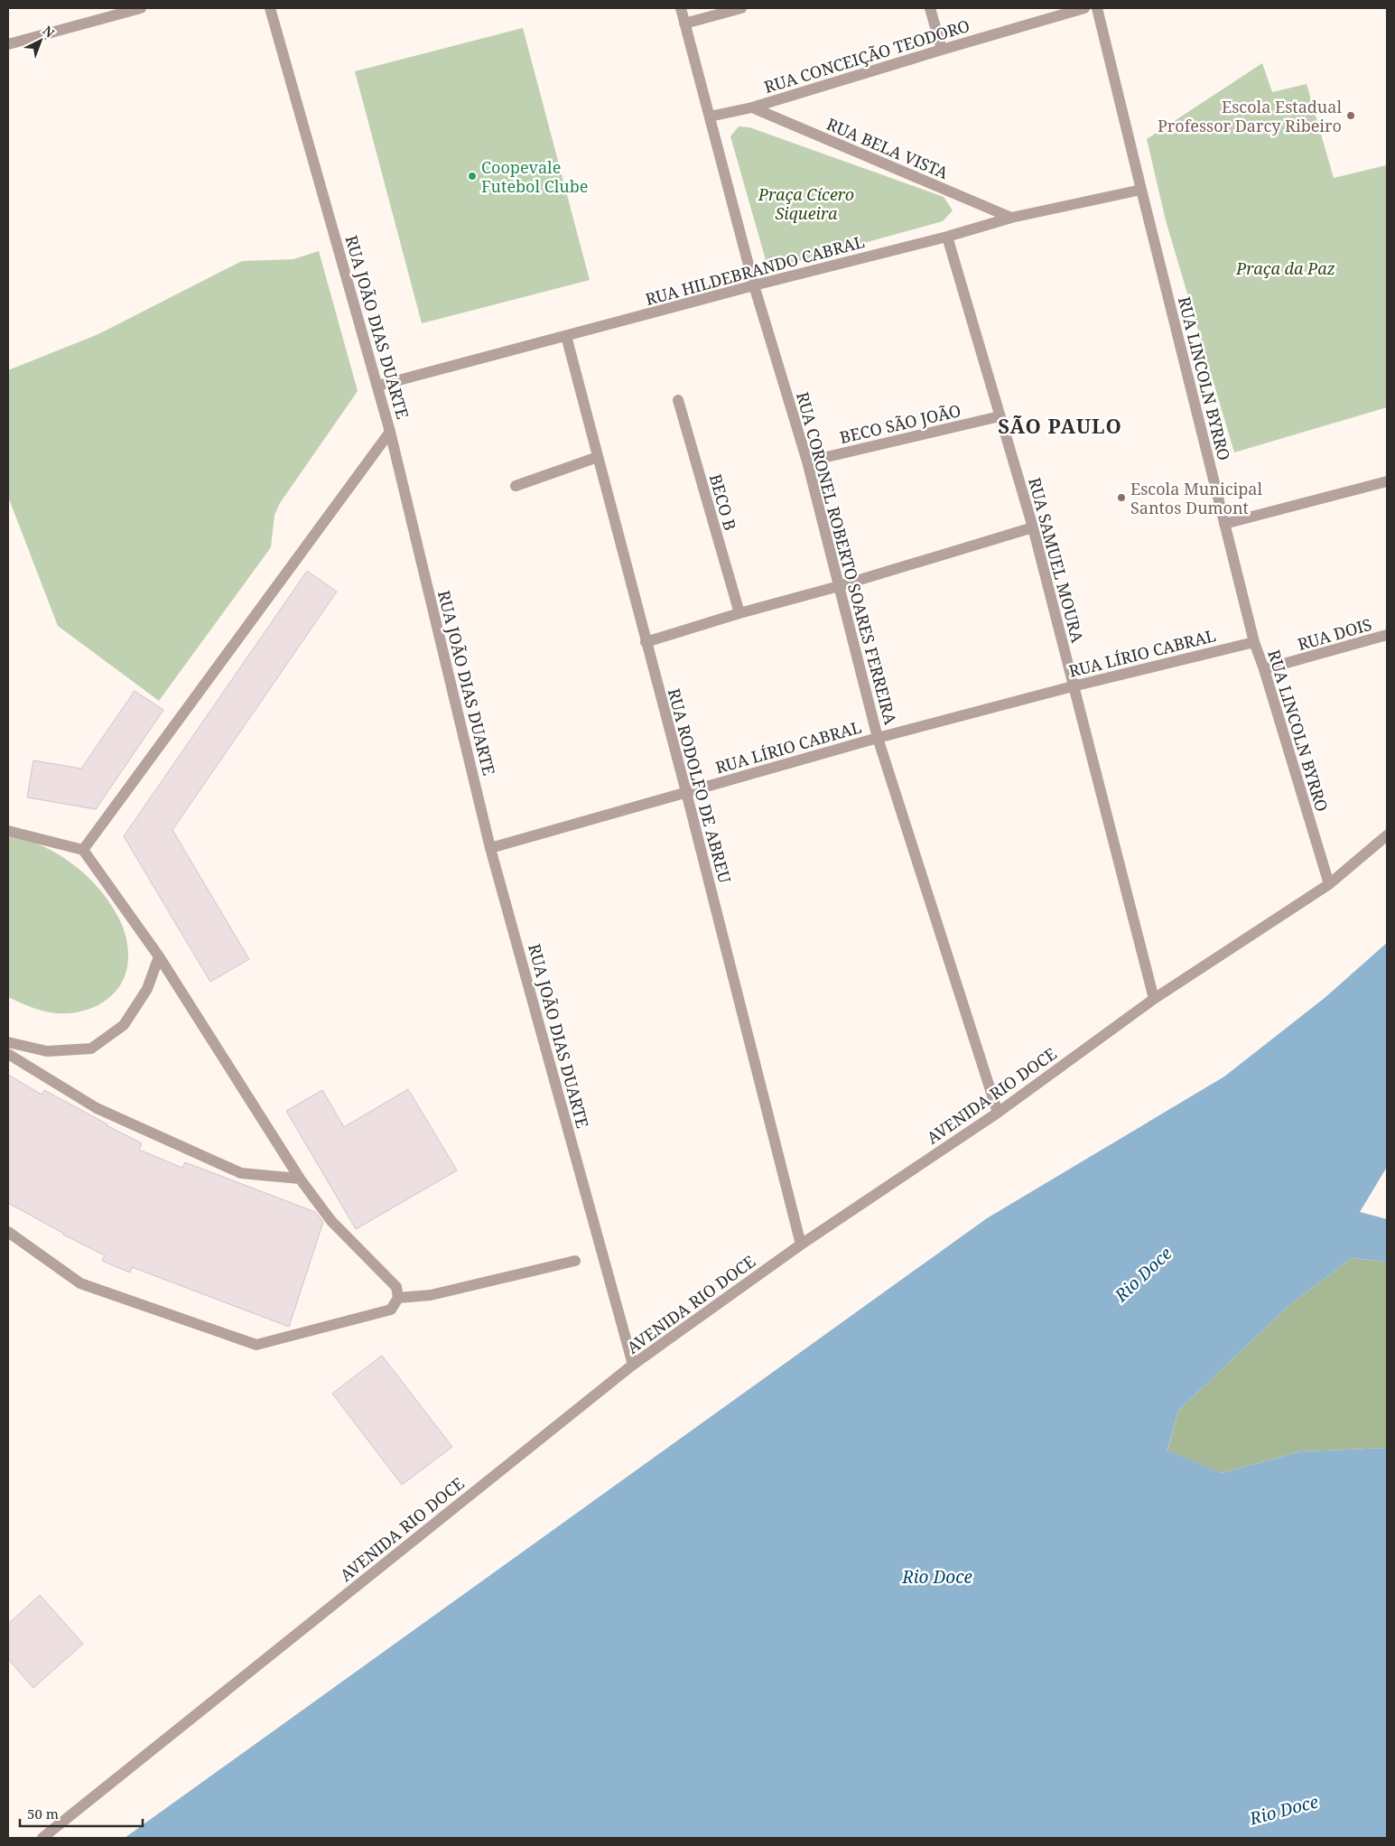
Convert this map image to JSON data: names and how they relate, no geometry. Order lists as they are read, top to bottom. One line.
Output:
{"streets":{"street":["RUA CONCEIÇÃO TEODORO","RUA BELA VISTA","RUA HILDEBRANDO CABRAL","RUA JOÃO DIAS DUARTE","RUA LINCOLN BYRRO","BECO SÃO JOÃO","BECO B","RUA CORONEL ROBERTO SOARES FERREIRA","RUA SAMUEL MOURA","RUA DOIS","RUA LÍRIO CABRAL","RUA RODOLFO DE ABREU","AVENIDA RIO DOCE"]},"crossings":[["RUA CONCEIÇÃO TEODORO","RUA BELA VISTA"],["RUA CONCEIÇÃO TEODORO","RUA CORONEL ROBERTO SOARES FERREIRA"],["RUA BELA VISTA","RUA HILDEBRANDO CABRAL"],["RUA HILDEBRANDO CABRAL","RUA JOÃO DIAS DUARTE"],["RUA HILDEBRANDO CABRAL","RUA LINCOLN BYRRO"],["RUA HILDEBRANDO CABRAL","RUA CORONEL ROBERTO SOARES FERREIRA"],["RUA HILDEBRANDO CABRAL","RUA SAMUEL MOURA"],["RUA HILDEBRANDO CABRAL","RUA RODOLFO DE ABREU"],["RUA JOÃO DIAS DUARTE","RUA LÍRIO CABRAL"],["RUA JOÃO DIAS DUARTE","AVENIDA RIO DOCE"],["RUA LINCOLN BYRRO","RUA DOIS"],["RUA LINCOLN BYRRO","RUA LÍRIO CABRAL"],["RUA LINCOLN BYRRO","AVENIDA RIO DOCE"],["BECO SÃO JOÃO","RUA CORONEL ROBERTO SOARES FERREIRA"],["BECO SÃO JOÃO","RUA SAMUEL MOURA"],["RUA CORONEL ROBERTO SOARES FERREIRA","RUA LÍRIO CABRAL"],["RUA CORONEL ROBERTO SOARES FERREIRA","AVENIDA RIO DOCE"],["RUA SAMUEL MOURA","RUA LÍRIO CABRAL"],["RUA SAMUEL MOURA","AVENIDA RIO DOCE"],["RUA LÍRIO CABRAL","RUA RODOLFO DE ABREU"],["RUA RODOLFO DE ABREU","AVENIDA RIO DOCE"]],"districts":["SÃO PAULO"],"water":["Rio Doce"],"parks":["Praça Cícero Siqueira","Praça da Paz"],"places":["Escola Estadual Professor Darcy Ribeiro","Coopevale Futebol Clube","Escola Municipal Santos Dumont"],"scale_bar":"50 m","north":"top right"}
